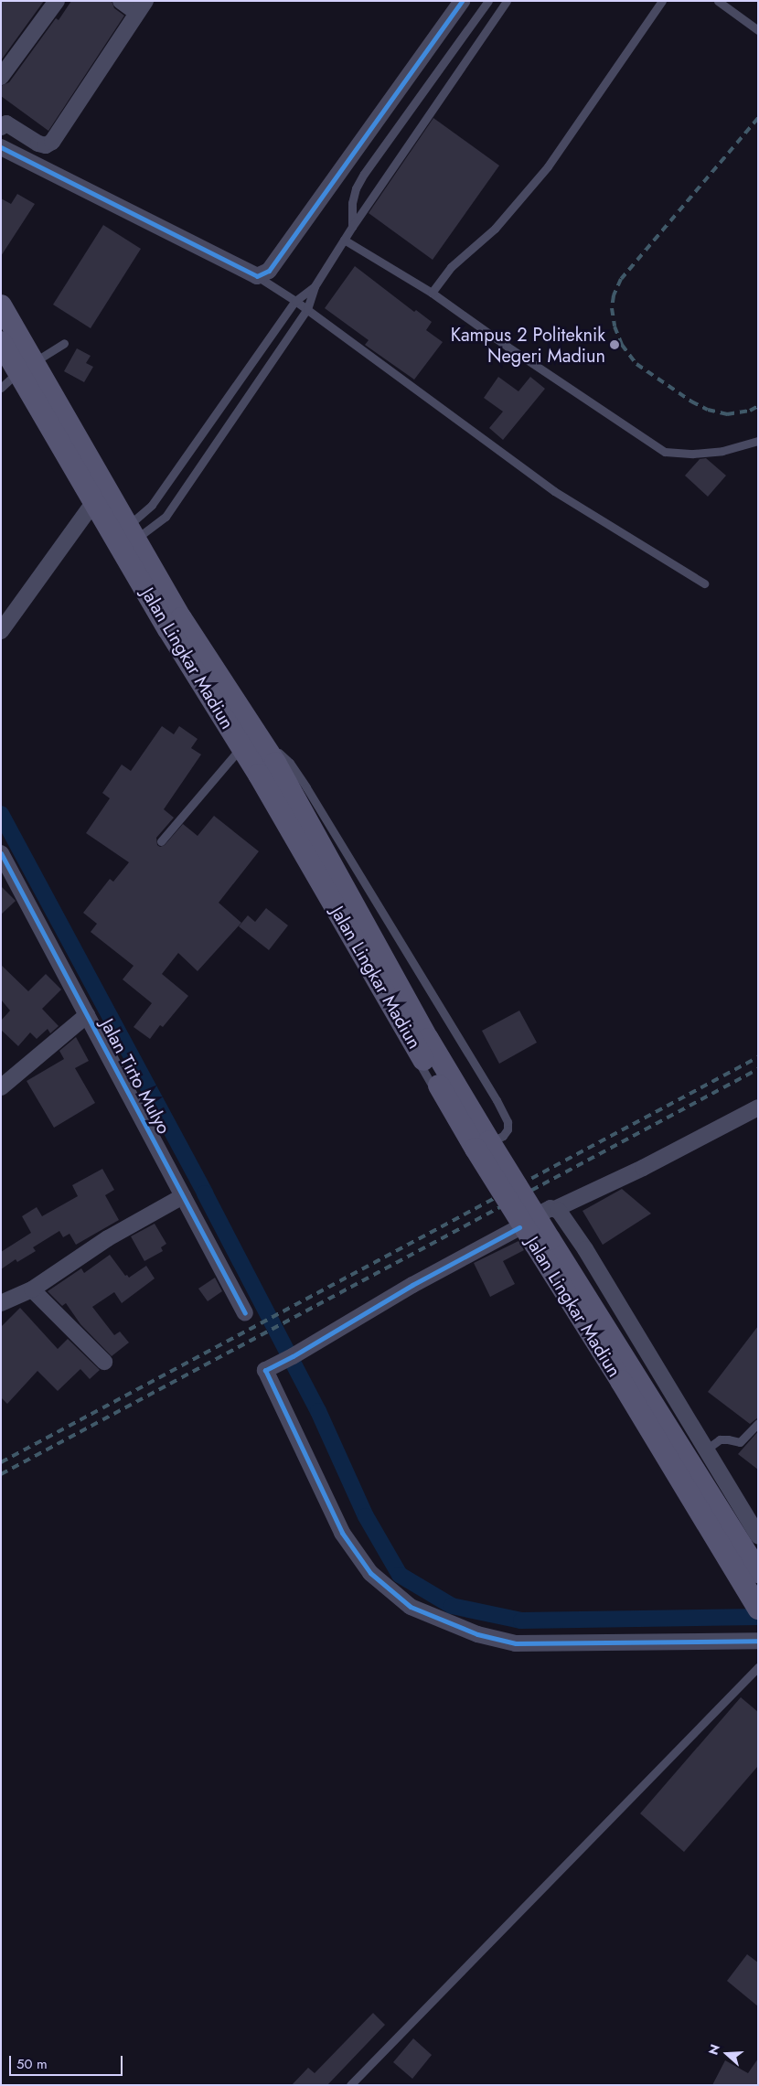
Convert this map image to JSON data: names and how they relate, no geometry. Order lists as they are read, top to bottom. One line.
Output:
{"streets":{"main road":["Jalan Lingkar Madiun"],"street":["Jalan Tirto Mulyo"]},"places":["Kampus 2 Politeknik Negeri Madiun"],"scale_bar":"50 m","north":"left"}
